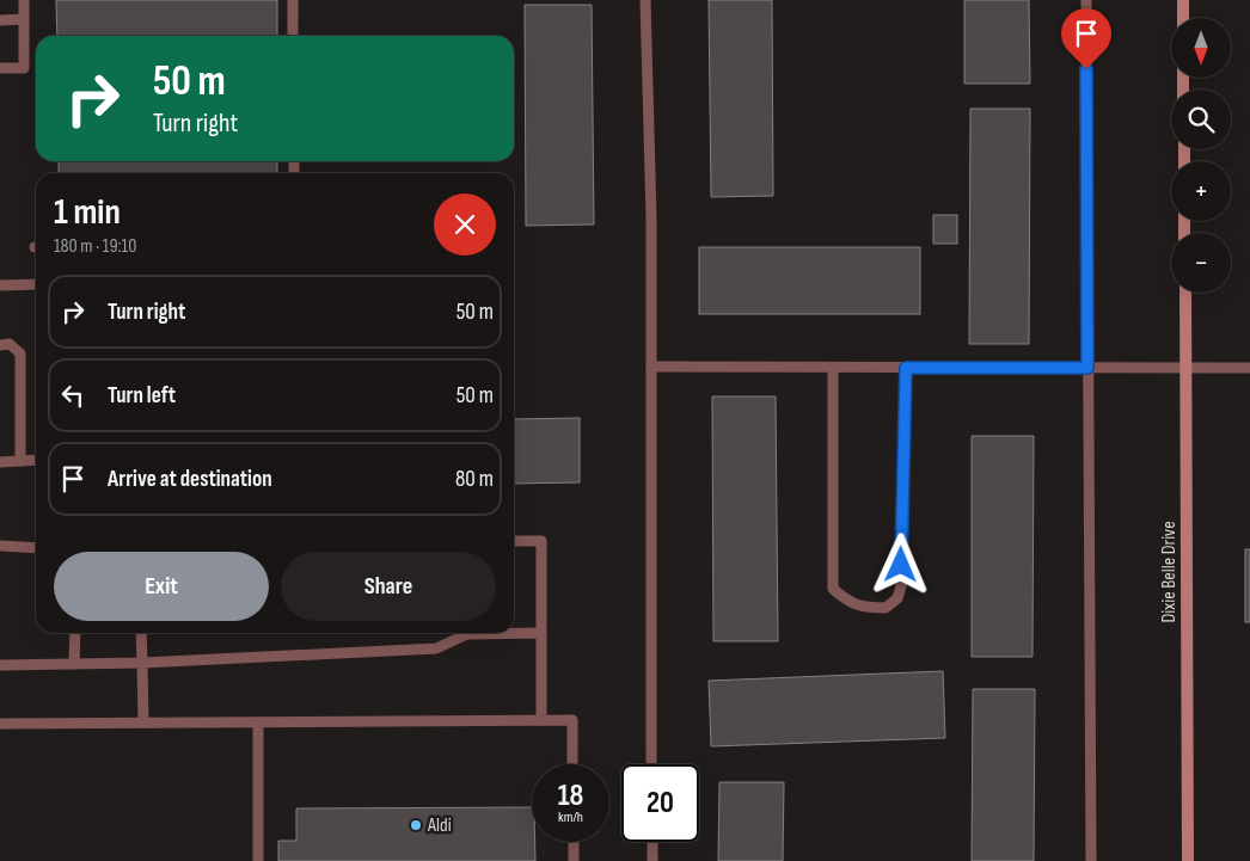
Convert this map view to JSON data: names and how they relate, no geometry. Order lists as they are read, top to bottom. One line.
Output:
{"streets":{"street":["Dixie Belle Drive"]},"places":["Aldi"],"north":"bottom","page":{"map_buttons":["+","−"],"turn":["50 m","Turn right"],"heading":["1 min","180 m · 19:10"],"list":[{"name":"Turn right","value":"50 m"},{"name":"Turn left","value":"50 m"},{"name":"Arrive at destination","value":"80 m"}],"buttons":["Exit","Share"],"speed":"18 km/h","limit":"20"}}
